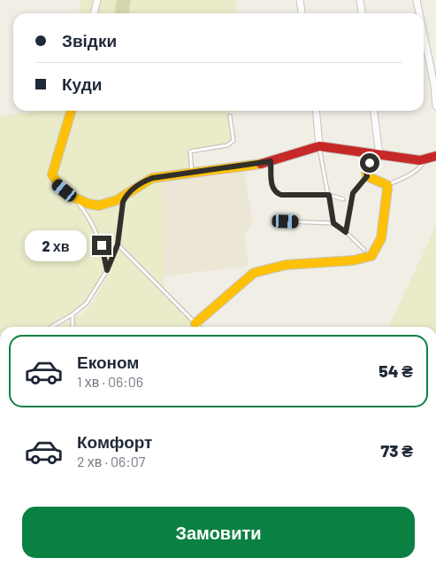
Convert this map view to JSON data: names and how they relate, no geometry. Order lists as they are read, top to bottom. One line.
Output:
{"page":{"banner":["Звідки","Куди"],"bubble":"2 хв","list":[{"name":"Економ","note":"1 хв · 06:06","value":"54 ₴"},{"name":"Комфорт","note":"2 хв · 06:07","value":"73 ₴"}],"buttons":"Замовити"}}
